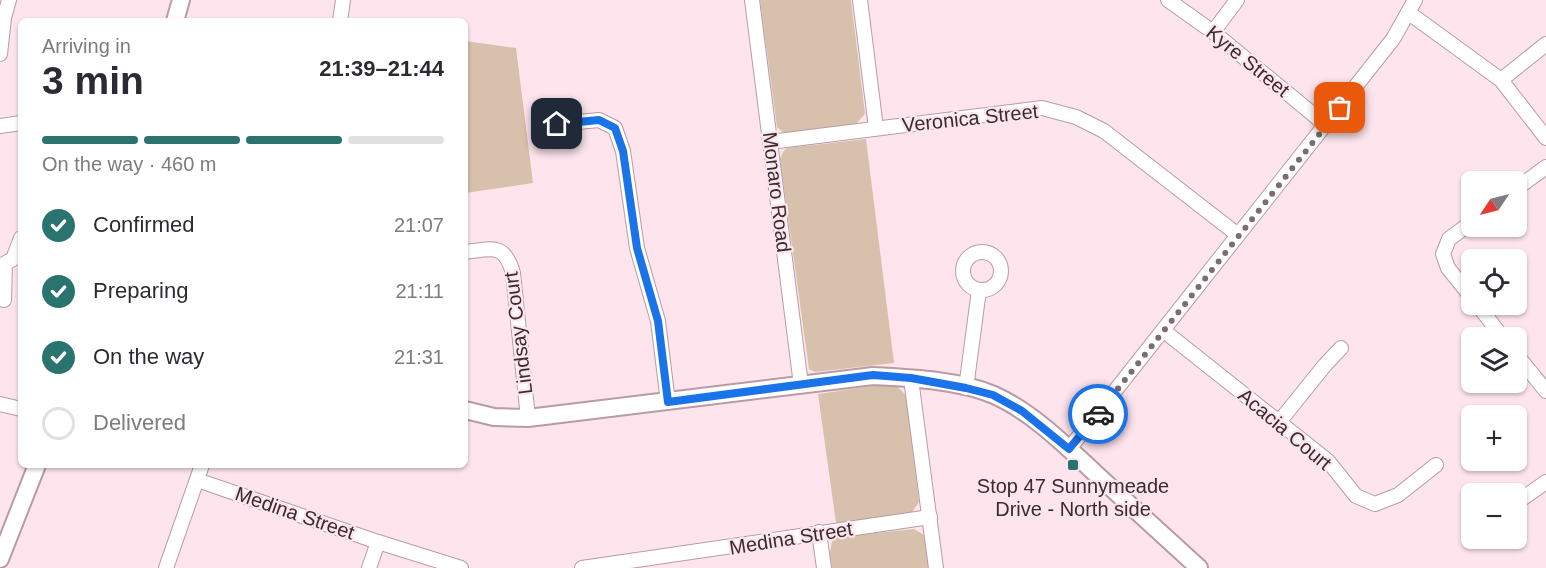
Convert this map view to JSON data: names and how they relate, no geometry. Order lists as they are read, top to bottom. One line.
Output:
{"streets":{"street":["Kyre Street","Veronica Street","Monaro Road","Lindsay Court","Acacia Court","Medina Street"]},"crossings":[["Veronica Street","Monaro Road"]],"places":{"transit":["Stop 47 Sunnymeade Drive - North side"]},"north":"bottom left","page":{"heading":["3 min","Arriving in","21:39–21:44"],"bar":"On the way · 460 m","map_buttons":["+","−"],"list":[["Confirmed","21:07"],["Preparing","21:11"],["On the way","21:31"],"Delivered"]}}
